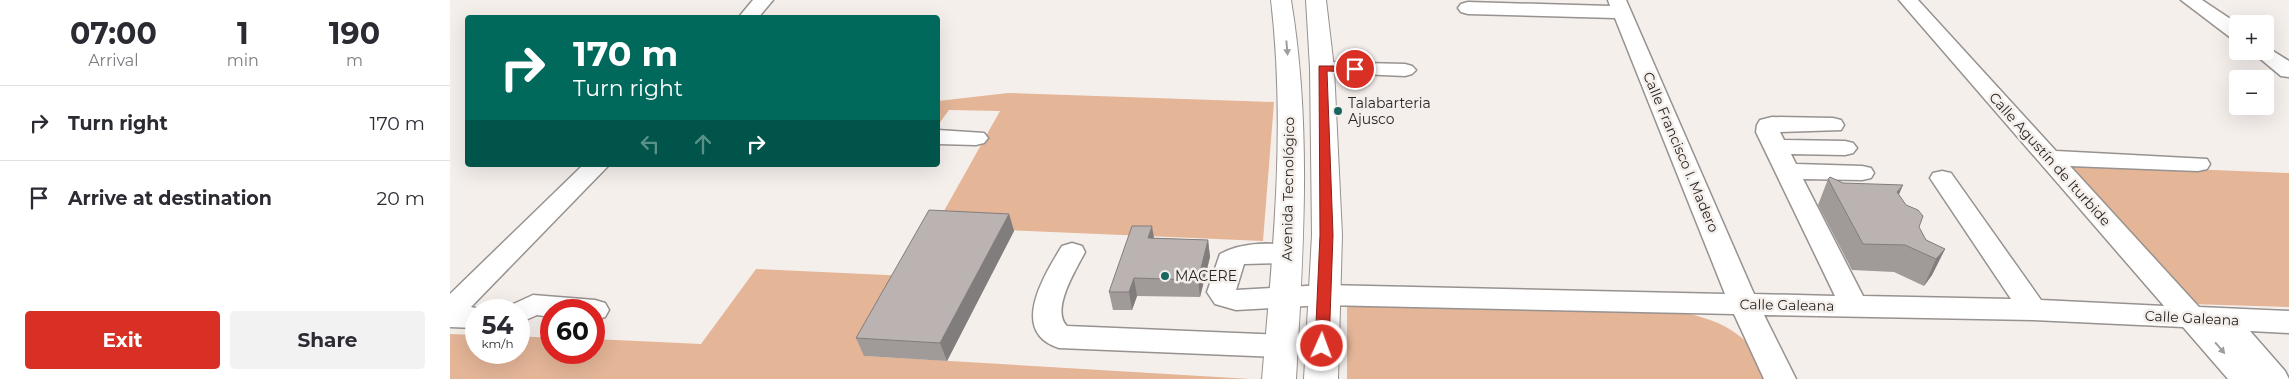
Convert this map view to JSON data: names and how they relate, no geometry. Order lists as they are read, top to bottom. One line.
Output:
{"streets":{"main road":["Avenida Tecnológico"],"street":["Calle Francisco I. Madero","Calle Agustín de Iturbide","Calle Galeana"]},"crossings":[["Calle Francisco I. Madero","Calle Galeana"],["Calle Agustín de Iturbide","Calle Galeana"],["Avenida Tecnológico","Calle Galeana"]],"places":["Talabarteria Ajusco","MACERE"],"page":{"eta":["07:00","Arrival","1","min","190","m"],"map_buttons":["+","−"],"turn":["170 m","Turn right"],"list":[{"name":"Turn right","value":"170 m"},{"name":"Arrive at destination","value":"20 m"}],"speed":"54 km/h","limit":"60","buttons":["Exit","Share"]}}
